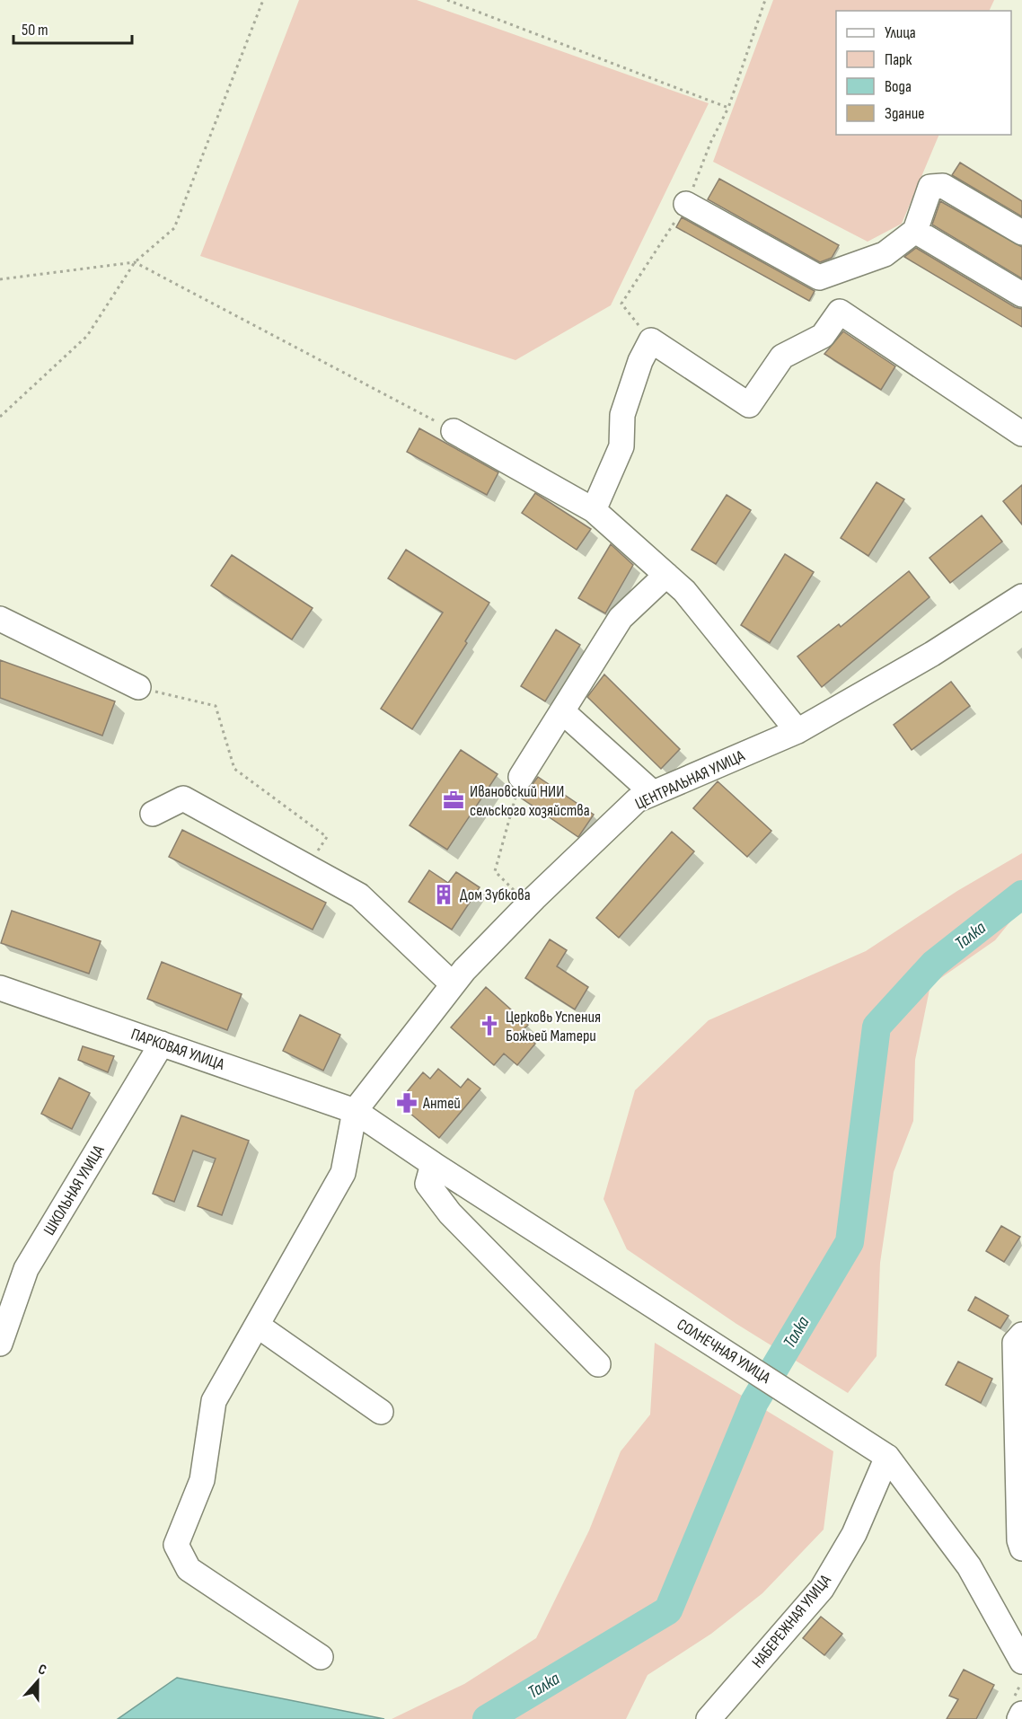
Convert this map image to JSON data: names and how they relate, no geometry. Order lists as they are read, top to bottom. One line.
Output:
{"streets":{"street":["ЦЕНТРАЛЬНАЯ УЛИЦА","ПАРКОВАЯ УЛИЦА","ШКОЛЬНАЯ УЛИЦА","СОЛНЕЧНАЯ УЛИЦА","НАБЕРЕЖНАЯ УЛИЦА"]},"crossings":[["ЦЕНТРАЛЬНАЯ УЛИЦА","ПАРКОВАЯ УЛИЦА"],["ЦЕНТРАЛЬНАЯ УЛИЦА","СОЛНЕЧНАЯ УЛИЦА"],["ПАРКОВАЯ УЛИЦА","ШКОЛЬНАЯ УЛИЦА"],["ПАРКОВАЯ УЛИЦА","СОЛНЕЧНАЯ УЛИЦА"],["СОЛНЕЧНАЯ УЛИЦА","НАБЕРЕЖНАЯ УЛИЦА"]],"water":["Талка"],"places":{"office":["Ивановский НИИ сельского хозяйства"],"building":["Дом Зубкова"],"church":["Церковь Успения Божьей Матери"],"pharmacy":["Антей"]},"legend":["Улица","Парк","Вода","Здание"],"scale_bar":"50 m","north":"top"}
